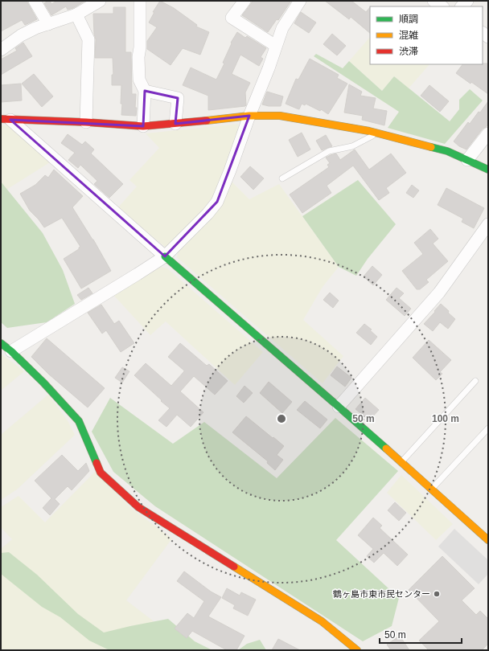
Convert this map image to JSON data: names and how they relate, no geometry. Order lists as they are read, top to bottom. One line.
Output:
{"places":["鶴ヶ島市東市民センター"],"legend":["順調","混雑","渋滞"],"scale_bar":"50 m","rings":["50 m","100 m"]}
